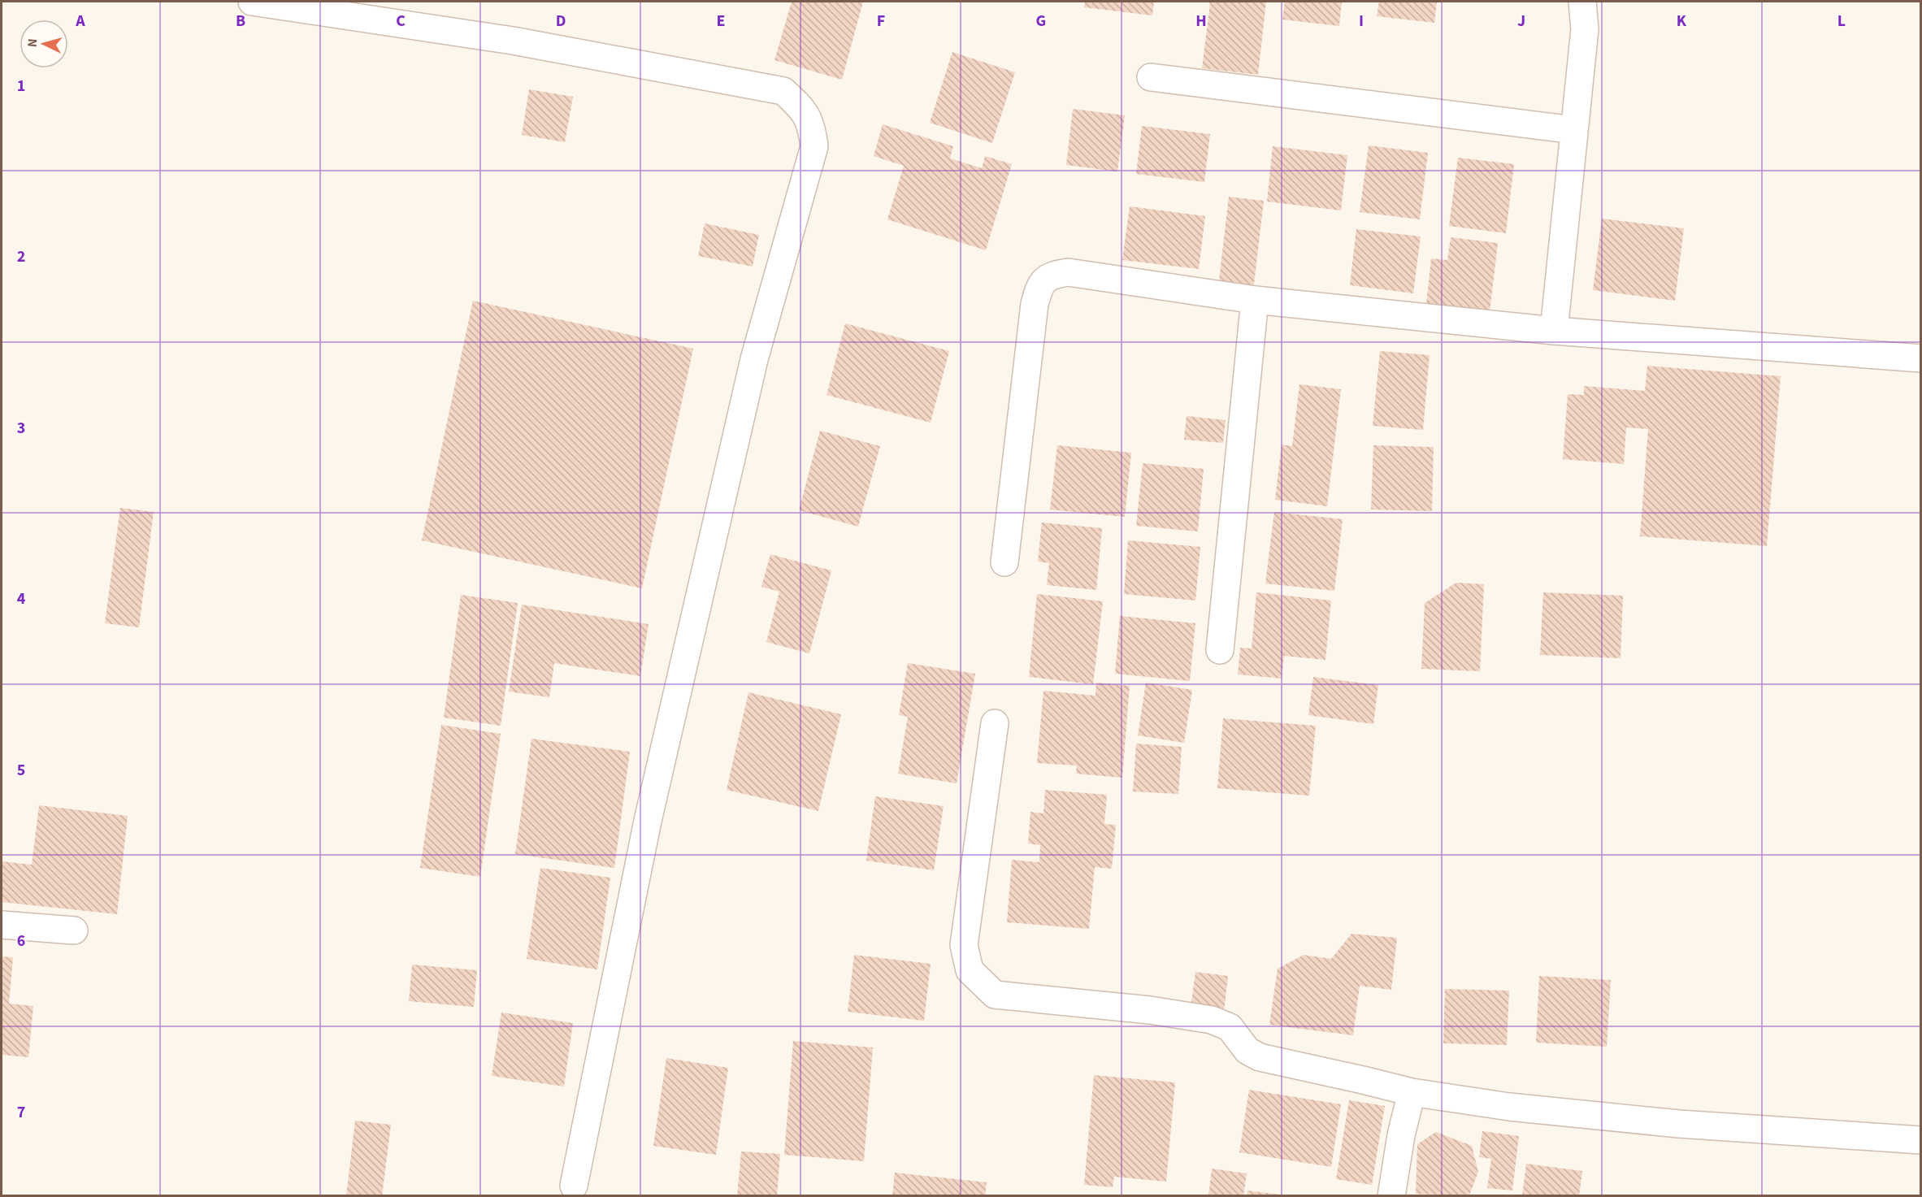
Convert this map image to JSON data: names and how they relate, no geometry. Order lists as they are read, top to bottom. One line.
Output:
{"north":"left","grid":{"columns":["A","B","C","D","E","F","G","H","I","J","K","L"],"rows":["1","2","3","4","5","6","7"]}}
